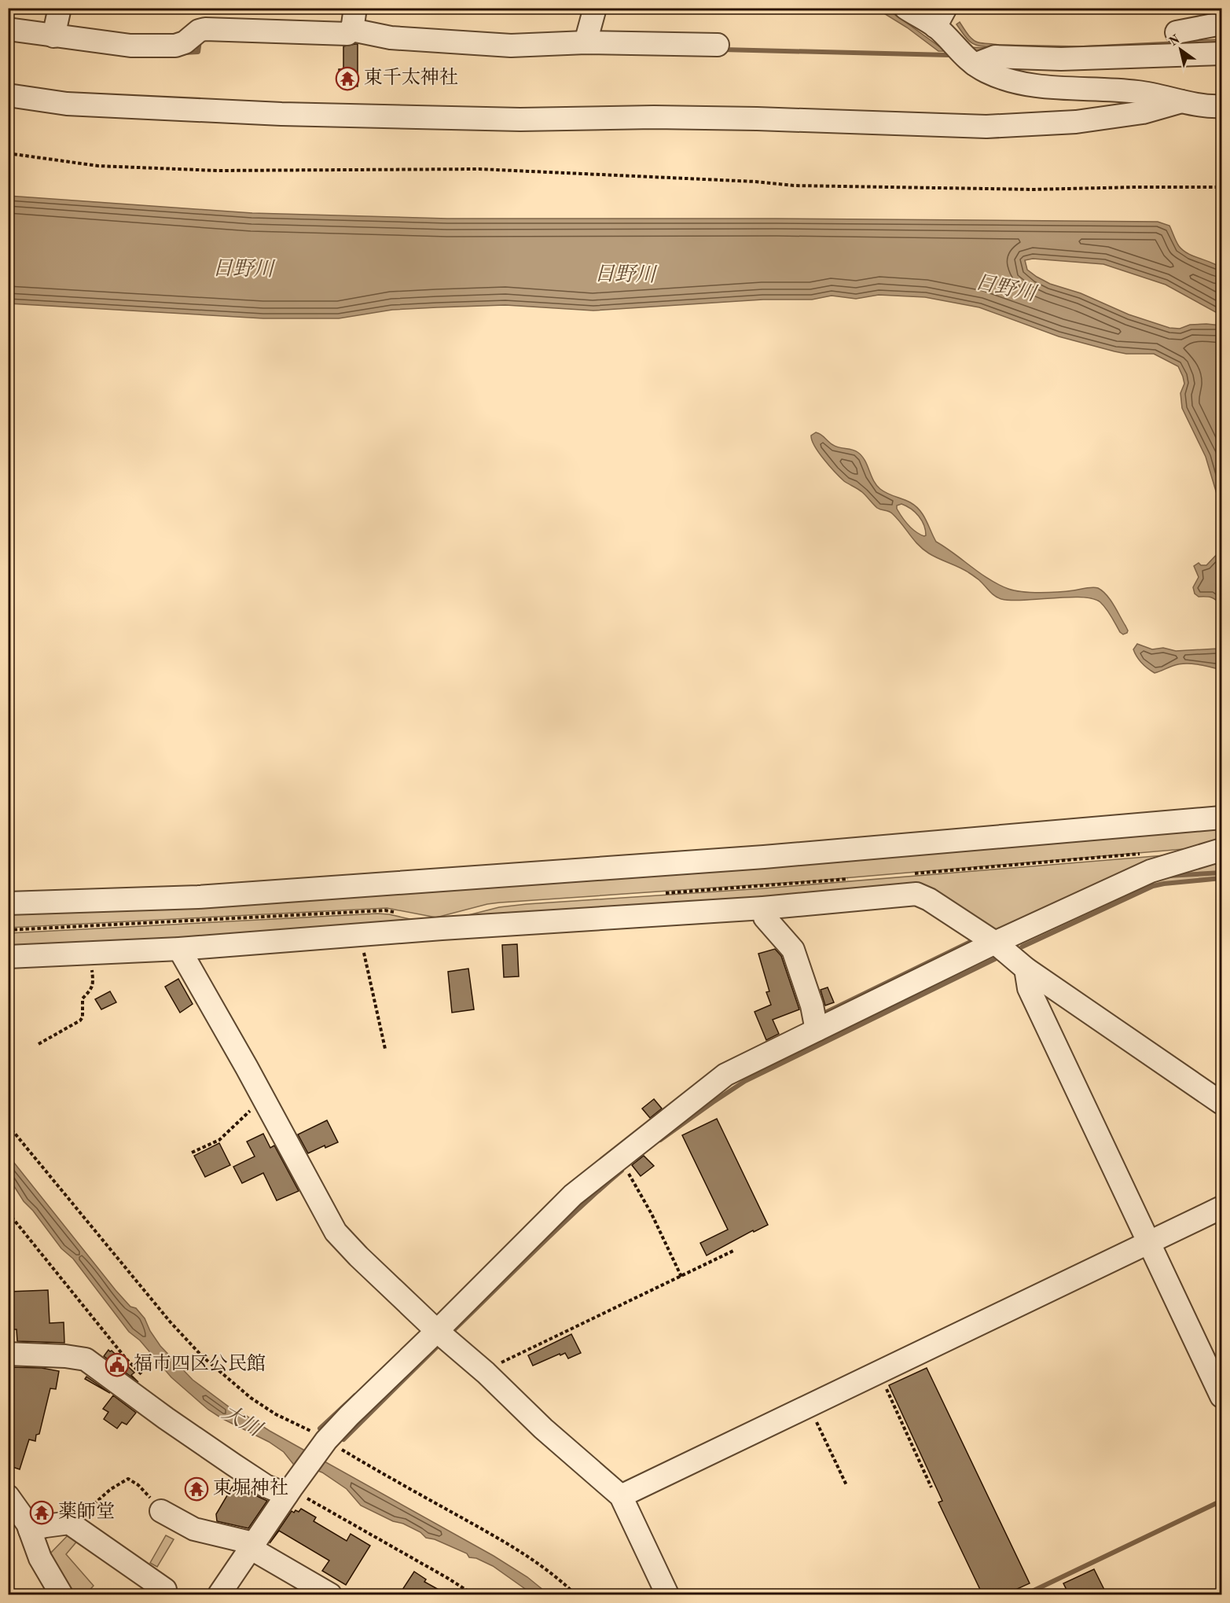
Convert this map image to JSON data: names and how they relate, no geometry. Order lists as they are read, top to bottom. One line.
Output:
{"water":["日野川","大川"],"places":{"temple":["東千太神社","東堀神社","薬師堂"],"public building":["福市四区公民館"]},"north":"top left"}
